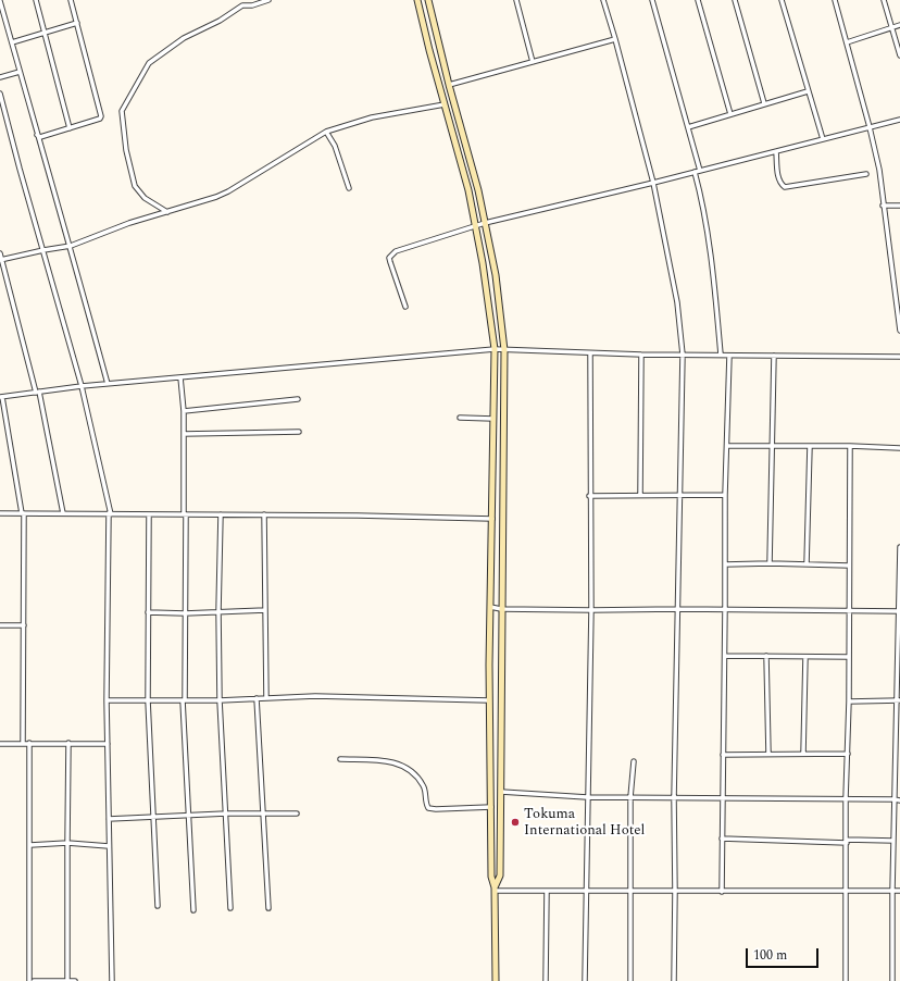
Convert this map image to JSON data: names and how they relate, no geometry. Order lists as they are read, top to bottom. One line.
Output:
{"places":["Tokuma International Hotel"],"scale_bar":"100 m"}
